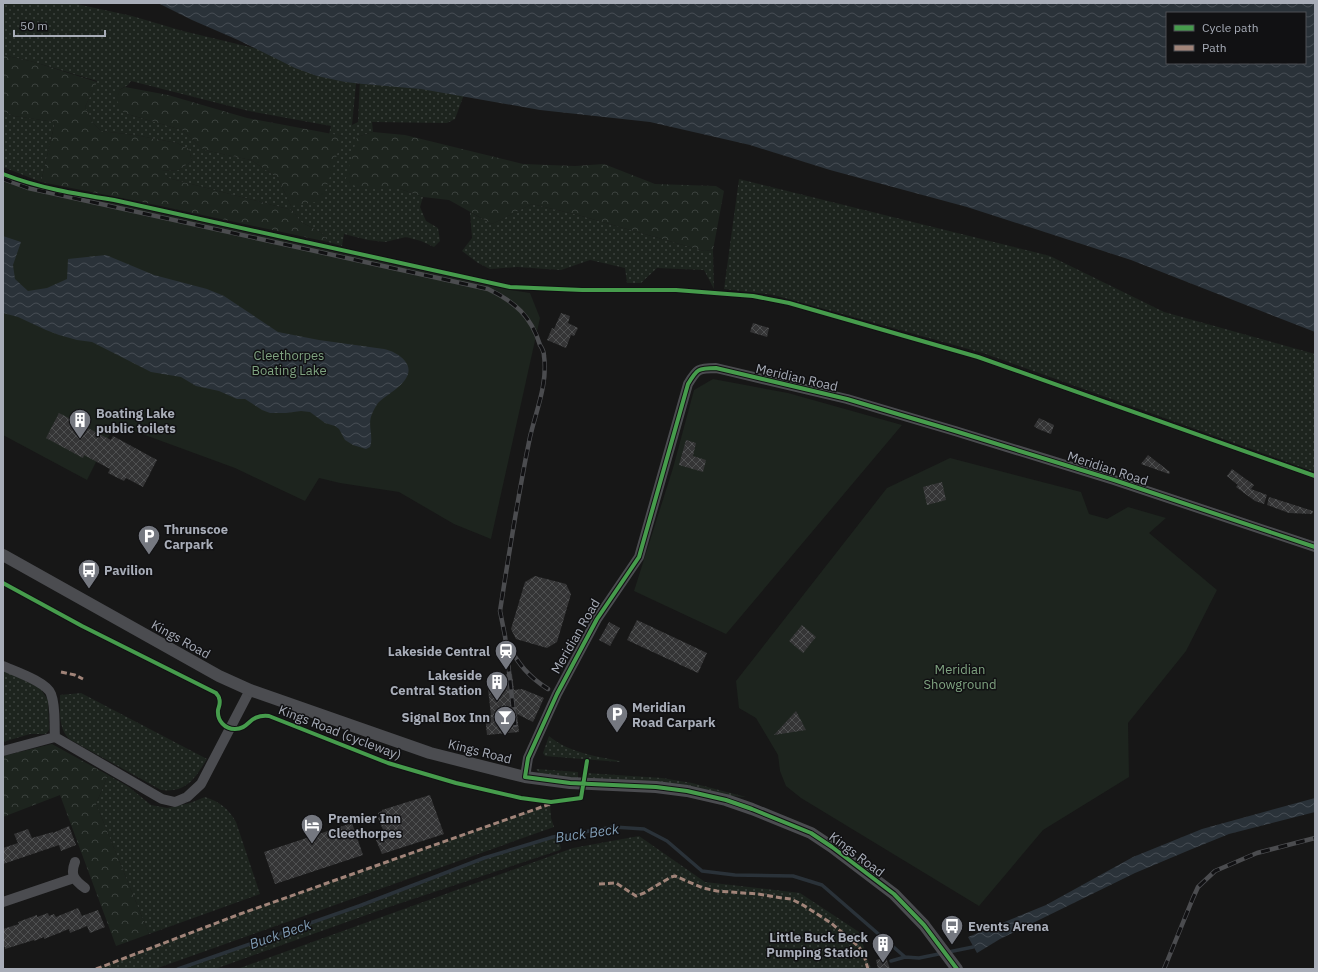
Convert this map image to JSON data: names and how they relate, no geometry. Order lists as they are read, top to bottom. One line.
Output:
{"streets":{"street":["Meridian Road","Kings Road"],"cycle path":["Kings Road (cycleway)"]},"crossings":[["Meridian Road","Kings Road"]],"water":["Buck Beck"],"parks":["Cleethorpes Boating Lake","Meridian Showground"],"places":{"building":["Boating Lake public toilets","Lakeside Central Station","Little Buck Beck Pumping Station"],"parking":["Thrunscoe Carpark","Meridian Road Carpark"],"bus stop":["Pavilion","Events Arena"],"station":["Lakeside Central"],"bar":["Signal Box Inn"],"hotel":["Premier Inn Cleethorpes"]},"legend":["Cycle path","Path"],"scale_bar":"50 m"}
